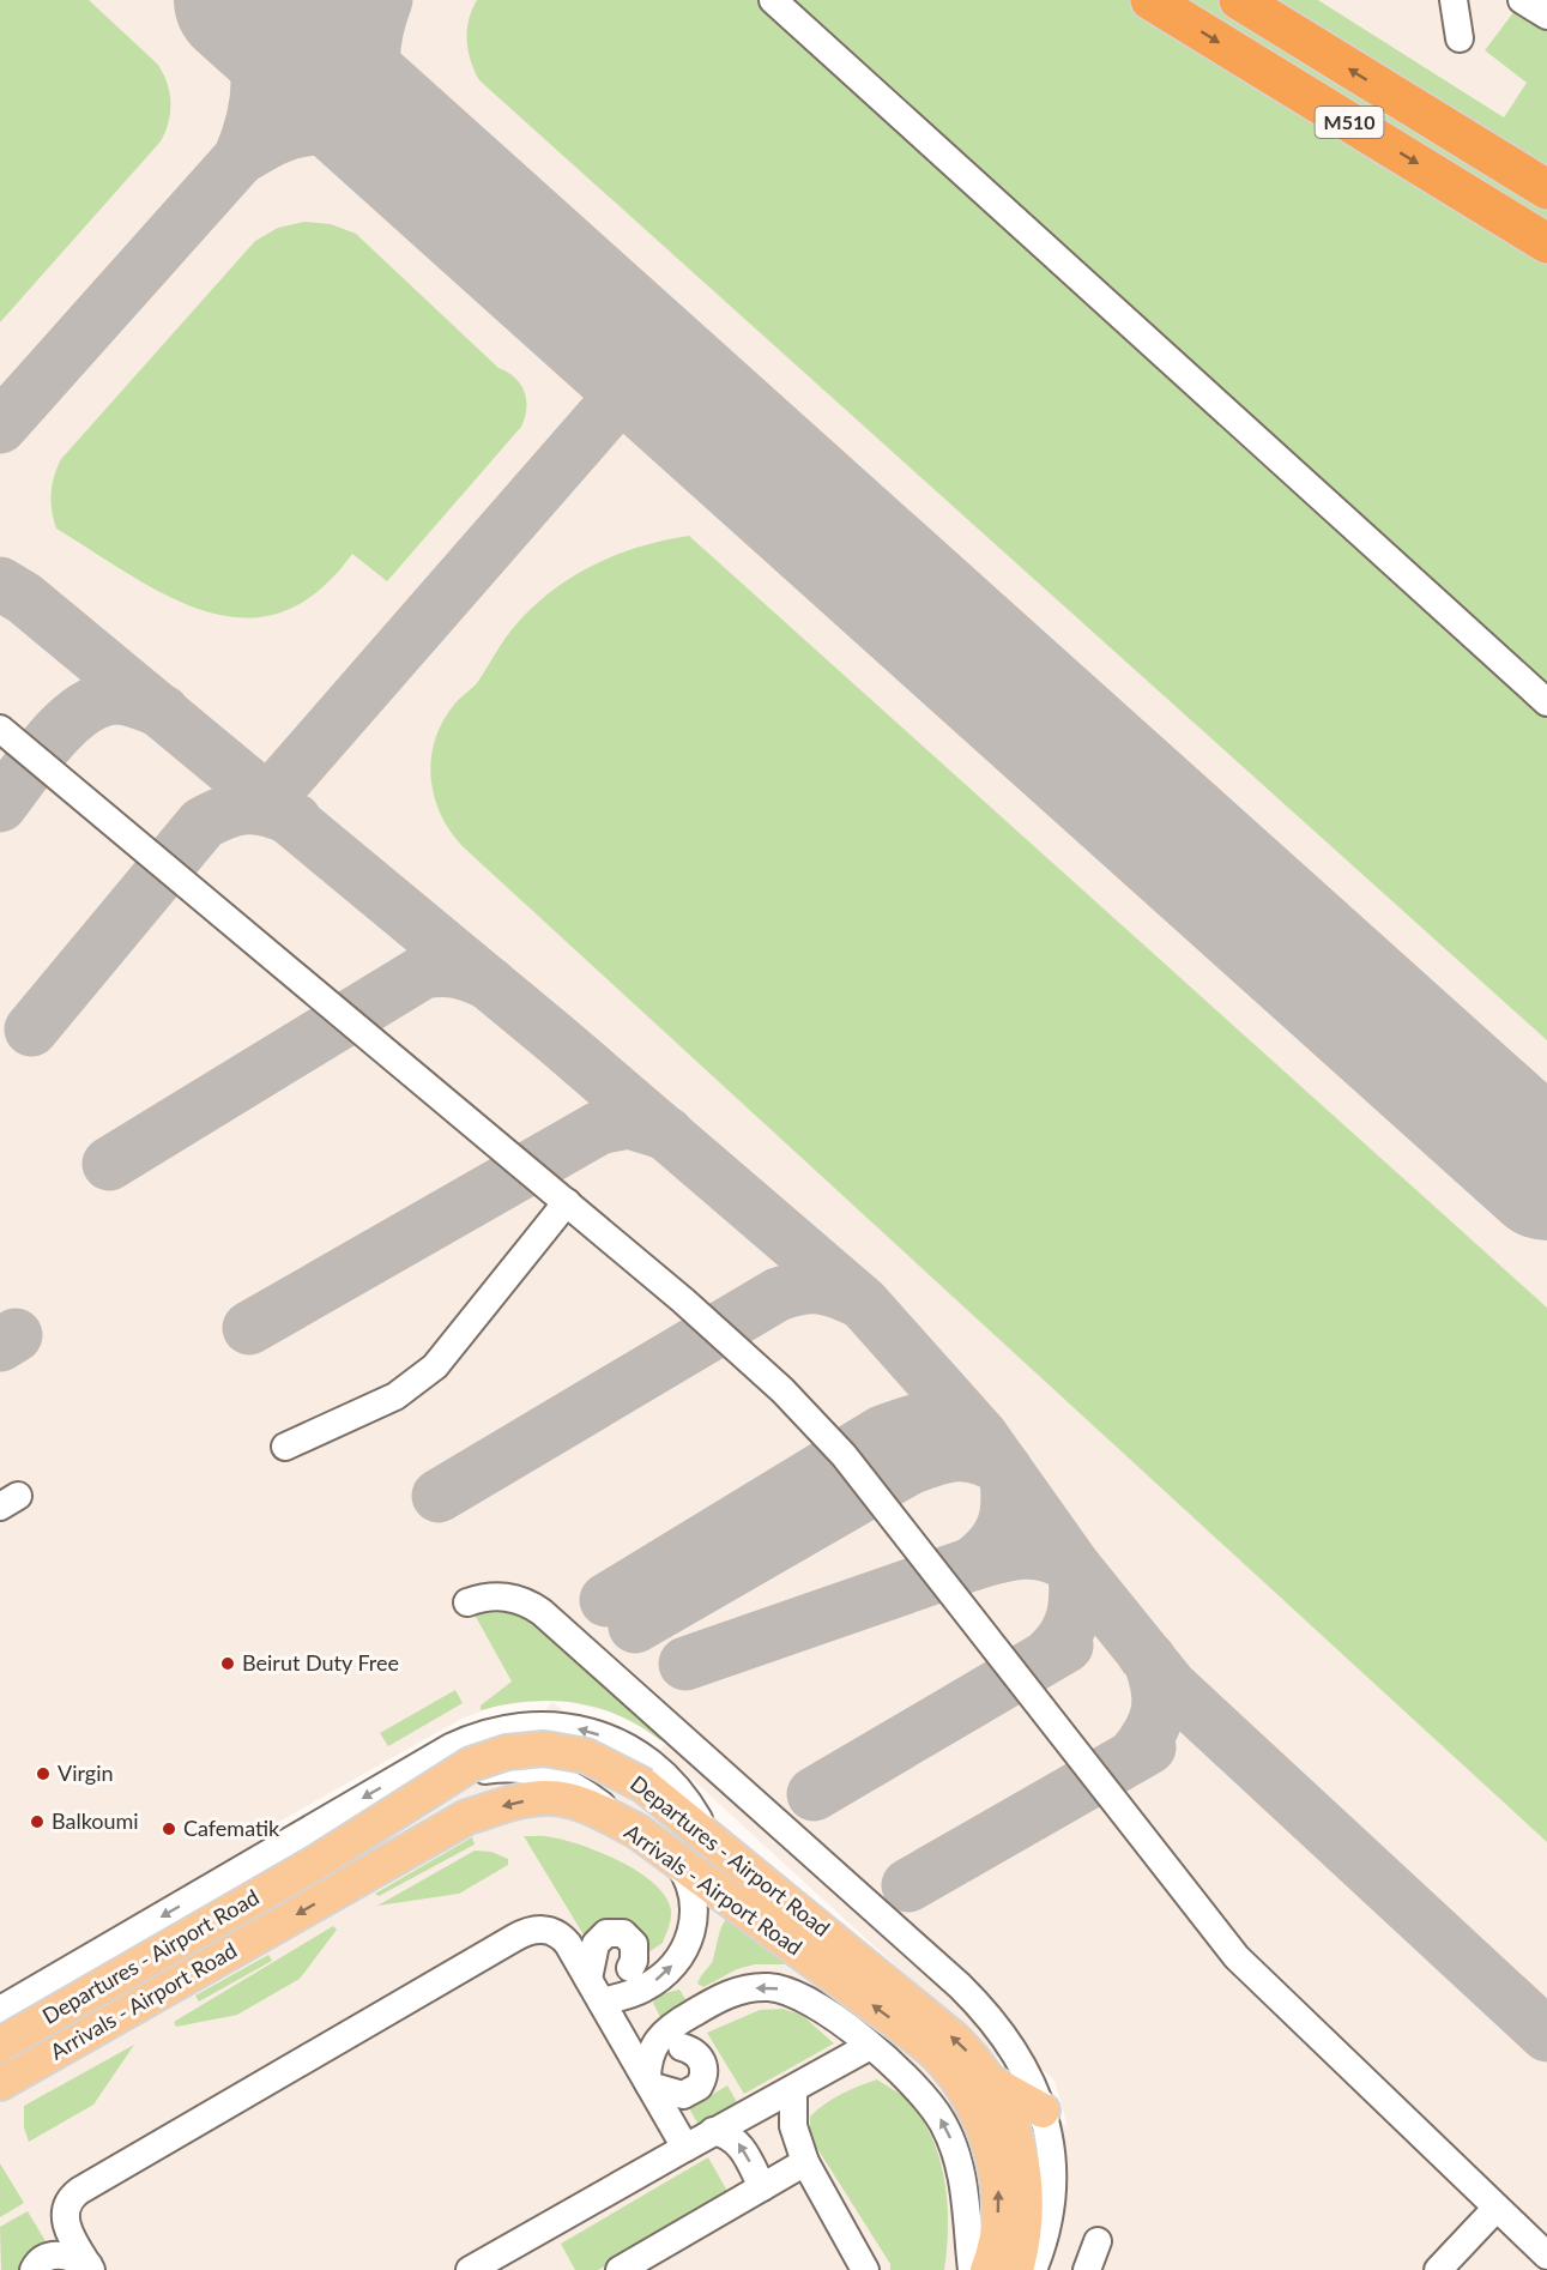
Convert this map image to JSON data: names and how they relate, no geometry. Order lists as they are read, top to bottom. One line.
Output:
{"streets":{"highway":["M510"],"main road":["Departures - Airport Road","Arrivals - Airport Road"]},"places":["Beirut Duty Free","Virgin","Balkoumi","Cafematik"]}
